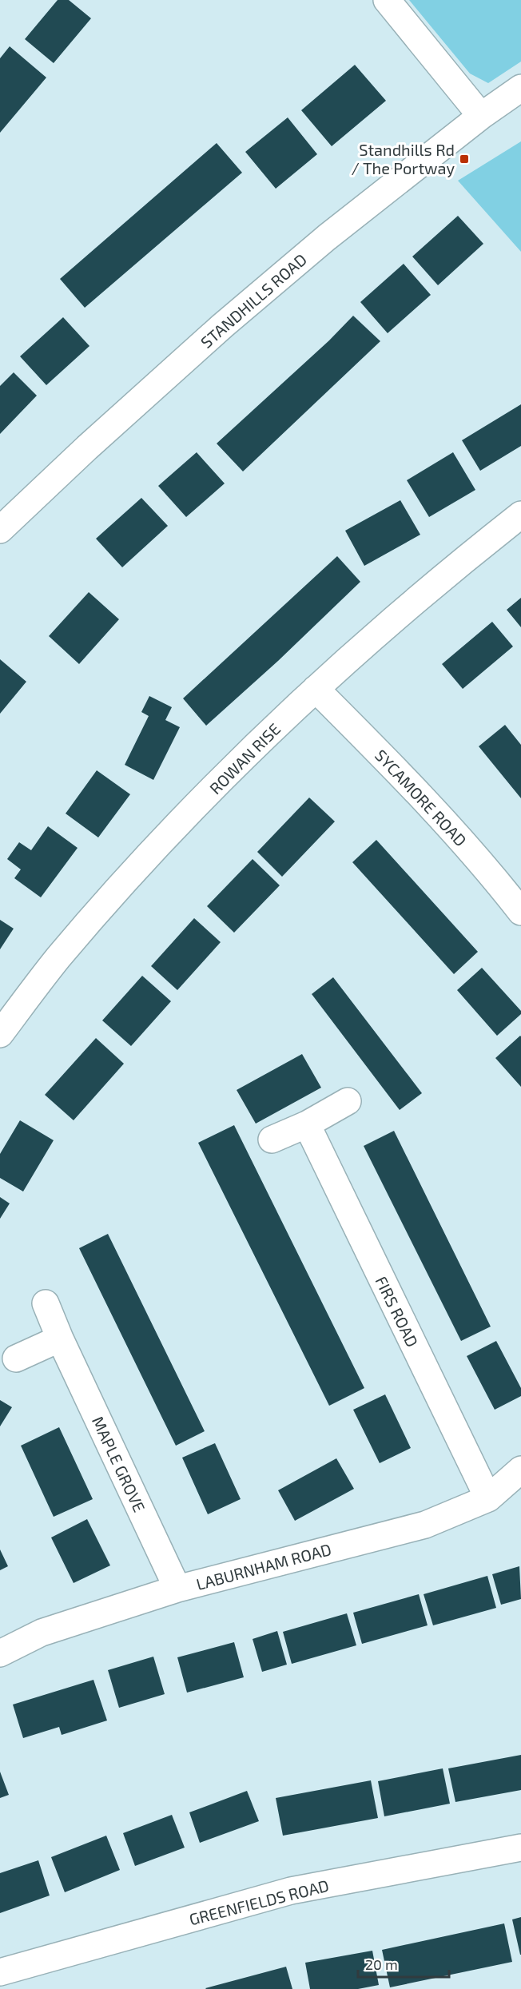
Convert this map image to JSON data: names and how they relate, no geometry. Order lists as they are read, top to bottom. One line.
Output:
{"streets":{"street":["STANDHILLS ROAD","ROWAN RISE","SYCAMORE ROAD","FIRS ROAD","MAPLE GROVE","LABURNHAM ROAD","GREENFIELDS ROAD"]},"crossings":[["ROWAN RISE","SYCAMORE ROAD"],["FIRS ROAD","LABURNHAM ROAD"],["MAPLE GROVE","LABURNHAM ROAD"]],"places":{"transit":["Standhills Rd / The Portway"]},"scale_bar":"20 m"}
